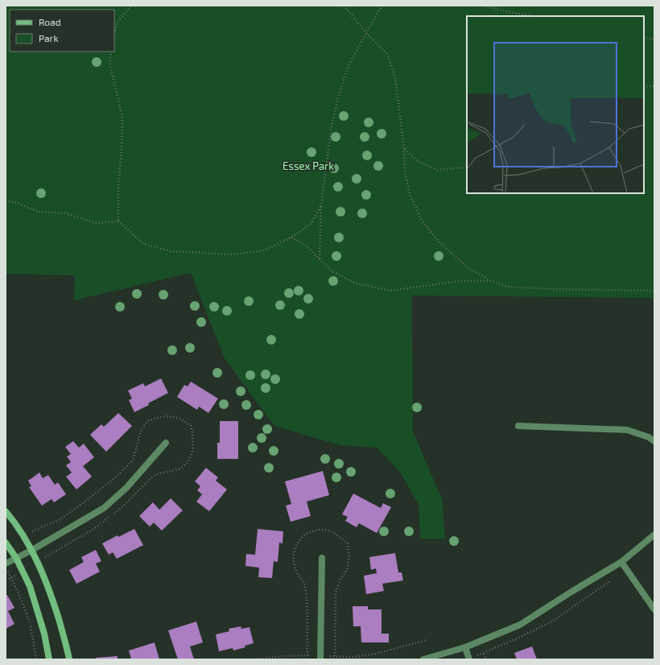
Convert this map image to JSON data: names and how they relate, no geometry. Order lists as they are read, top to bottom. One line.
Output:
{"parks":["Essex Park"],"legend":["Road","Park"]}
